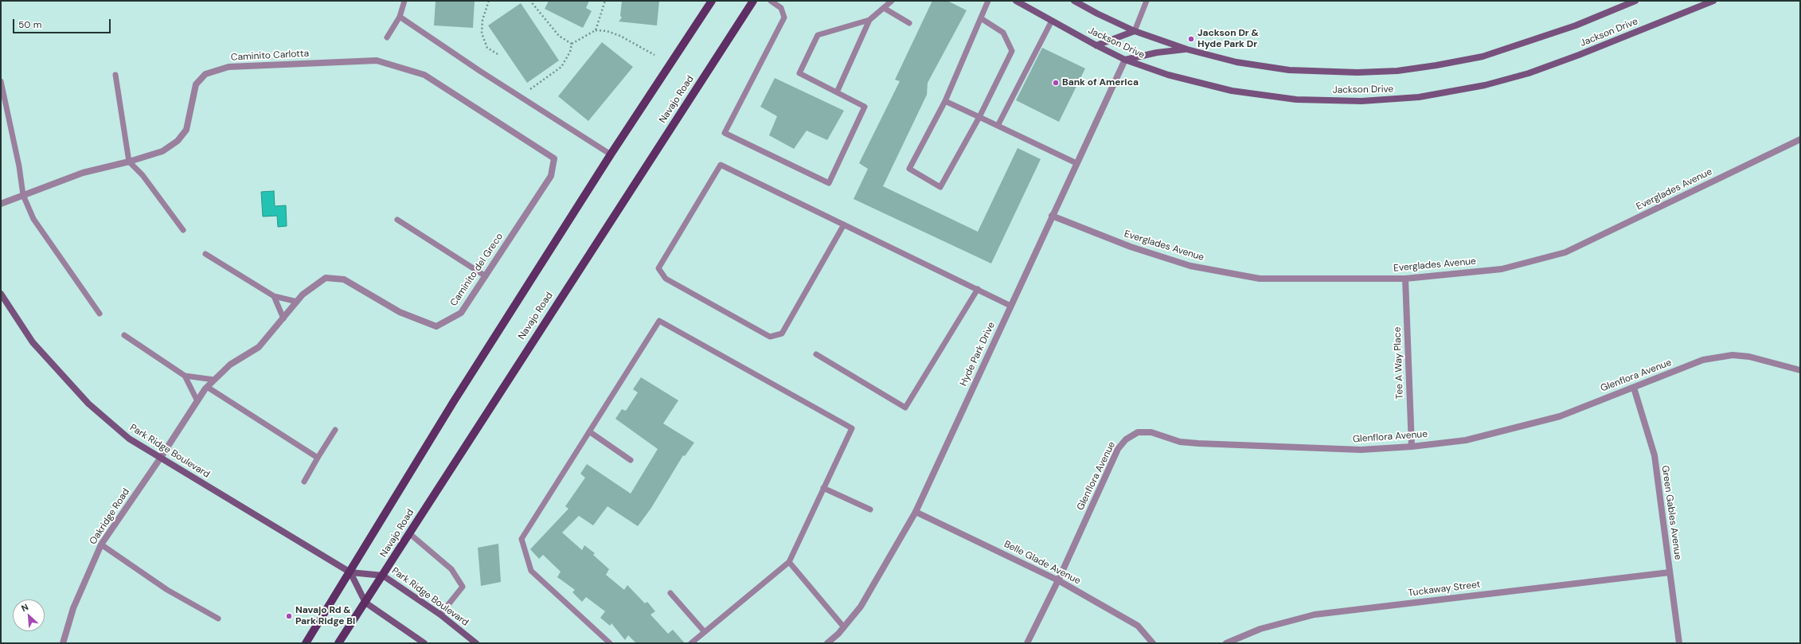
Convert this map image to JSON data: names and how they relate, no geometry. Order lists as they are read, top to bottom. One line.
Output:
{"streets":{"main road":["Jackson Drive","Navajo Road","Park Ridge Boulevard"],"street":["Caminito Carlotta","Everglades Avenue","Caminito del Greco","Hyde Park Drive","Tee A Way Place","Glenflora Avenue","Green Gables Avenue","Oakridge Road","Belle Glade Avenue","Tuckaway Street"]},"crossings":[["Jackson Drive","Hyde Park Drive"],["Caminito Carlotta","Caminito del Greco"],["Navajo Road","Park Ridge Boulevard"],["Everglades Avenue","Hyde Park Drive"],["Everglades Avenue","Tee A Way Place"],["Caminito del Greco","Park Ridge Boulevard"],["Caminito del Greco","Oakridge Road"],["Hyde Park Drive","Belle Glade Avenue"],["Tee A Way Place","Glenflora Avenue"],["Glenflora Avenue","Green Gables Avenue"],["Glenflora Avenue","Belle Glade Avenue"],["Park Ridge Boulevard","Oakridge Road"],["Green Gables Avenue","Tuckaway Street"]],"places":["Jackson Dr & Hyde Park Dr","Bank of America","Navajo Rd & Park Ridge Bl"],"scale_bar":"50 m","north":"top left"}
